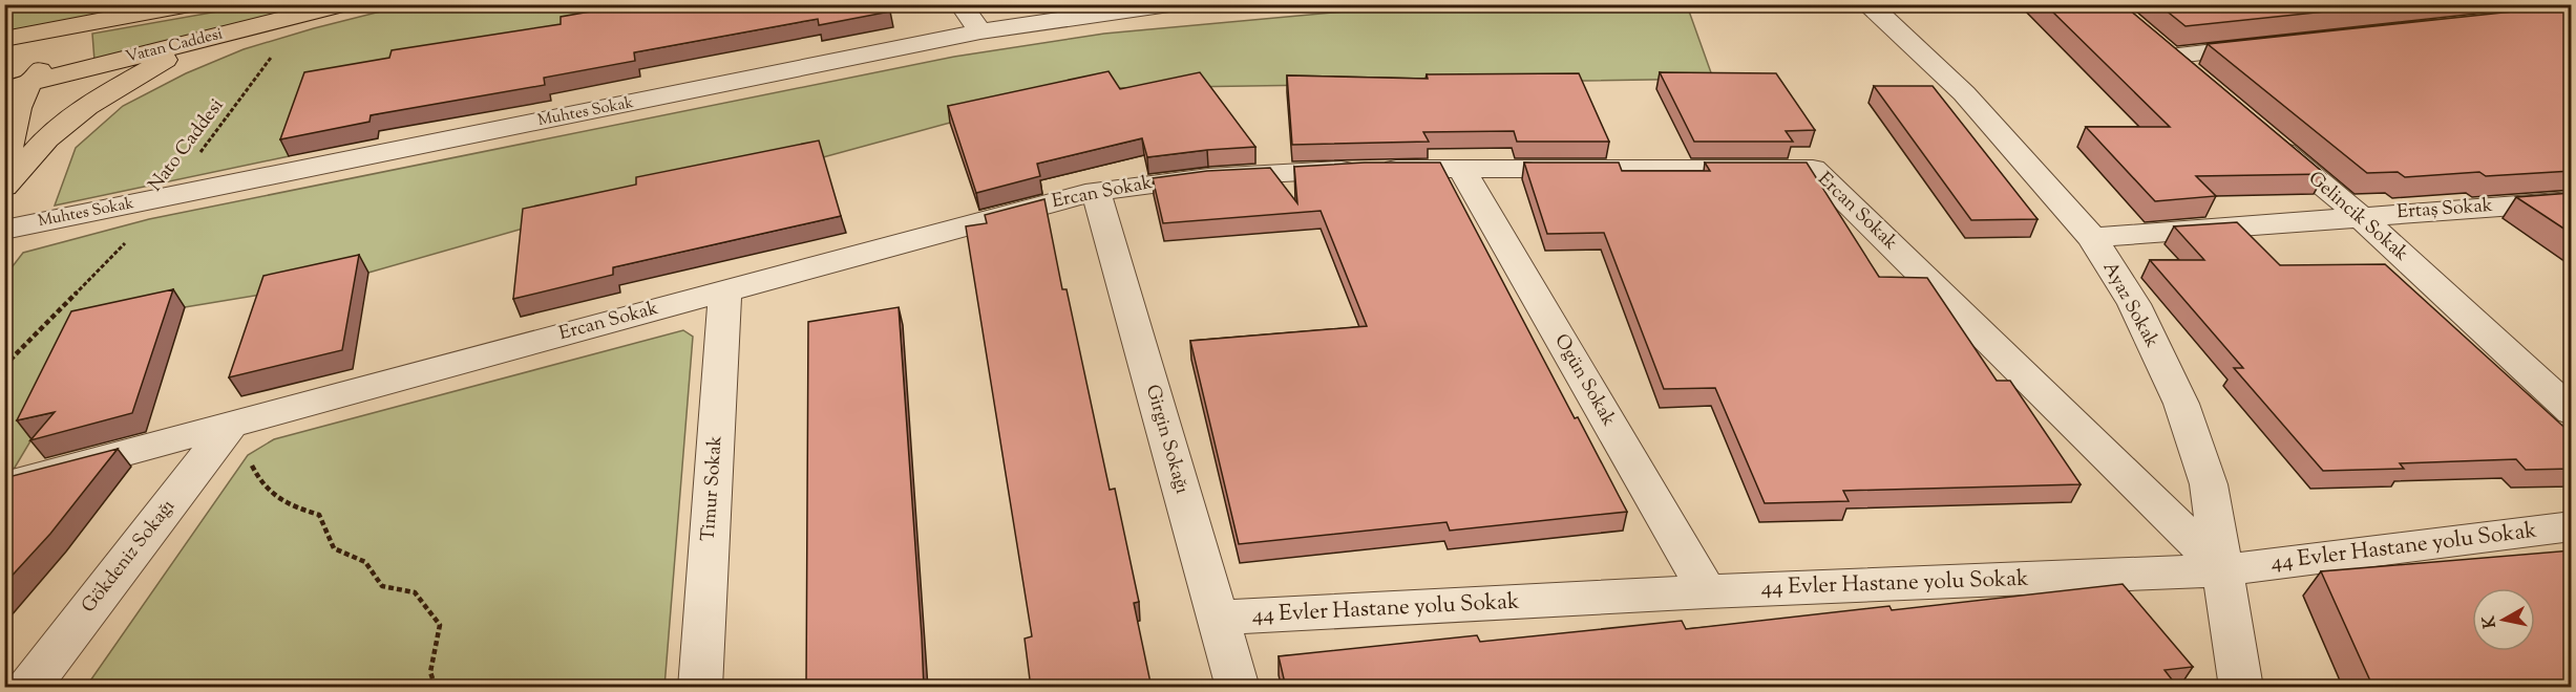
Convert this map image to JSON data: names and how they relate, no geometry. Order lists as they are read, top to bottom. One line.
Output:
{"streets":{"main road":["Vatan Caddesi"],"street":["Muhtes Sokak","Ercan Sokak","Ertaş Sokak","Gelincik Sokak","Ayaz Sokak","Ogün Sokak","Girgin Sokağı","Timur Sokak","44 Evler Hastane yolu Sokak","Gökdeniz Sokağı"],"path":["Nato Caddesi"]},"crossings":[["Vatan Caddesi","Nato Caddesi"],["Muhtes Sokak","Nato Caddesi"],["Ercan Sokak","Ayaz Sokak"],["Ercan Sokak","Ogün Sokak"],["Ercan Sokak","Girgin Sokağı"],["Ercan Sokak","Timur Sokak"],["Ercan Sokak","44 Evler Hastane yolu Sokak"],["Ercan Sokak","Gökdeniz Sokağı"],["Ertaş Sokak","Gelincik Sokak"],["Ertaş Sokak","Ayaz Sokak"],["Ayaz Sokak","44 Evler Hastane yolu Sokak"],["Ogün Sokak","44 Evler Hastane yolu Sokak"],["Girgin Sokağı","44 Evler Hastane yolu Sokak"]],"north":"left"}
